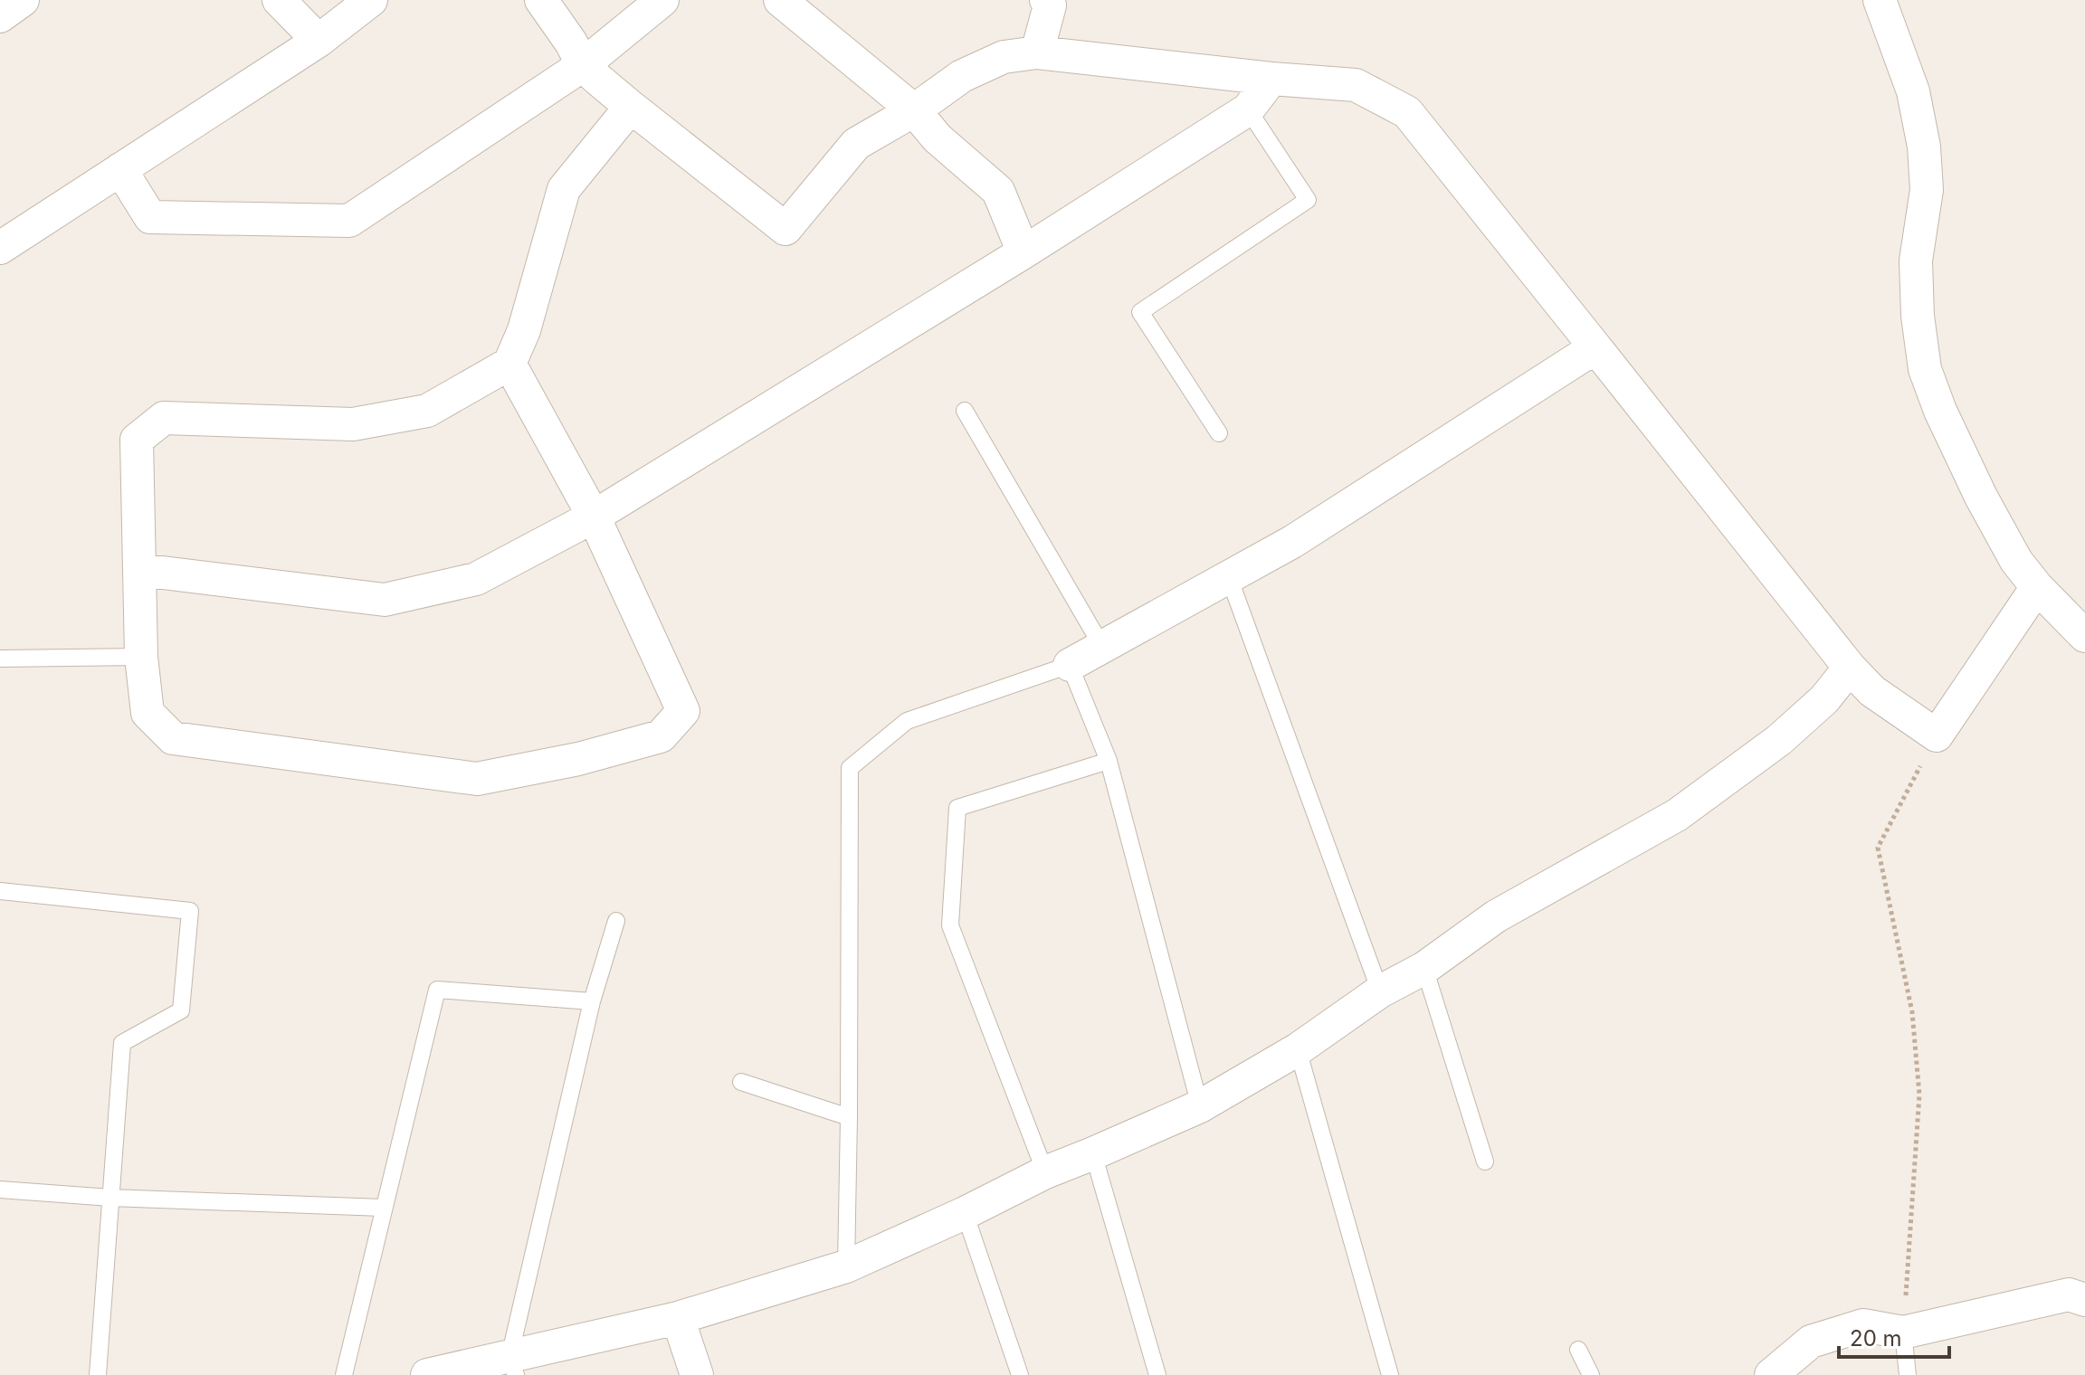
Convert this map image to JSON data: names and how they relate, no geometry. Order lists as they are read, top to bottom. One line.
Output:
{"scale_bar":"20 m"}
